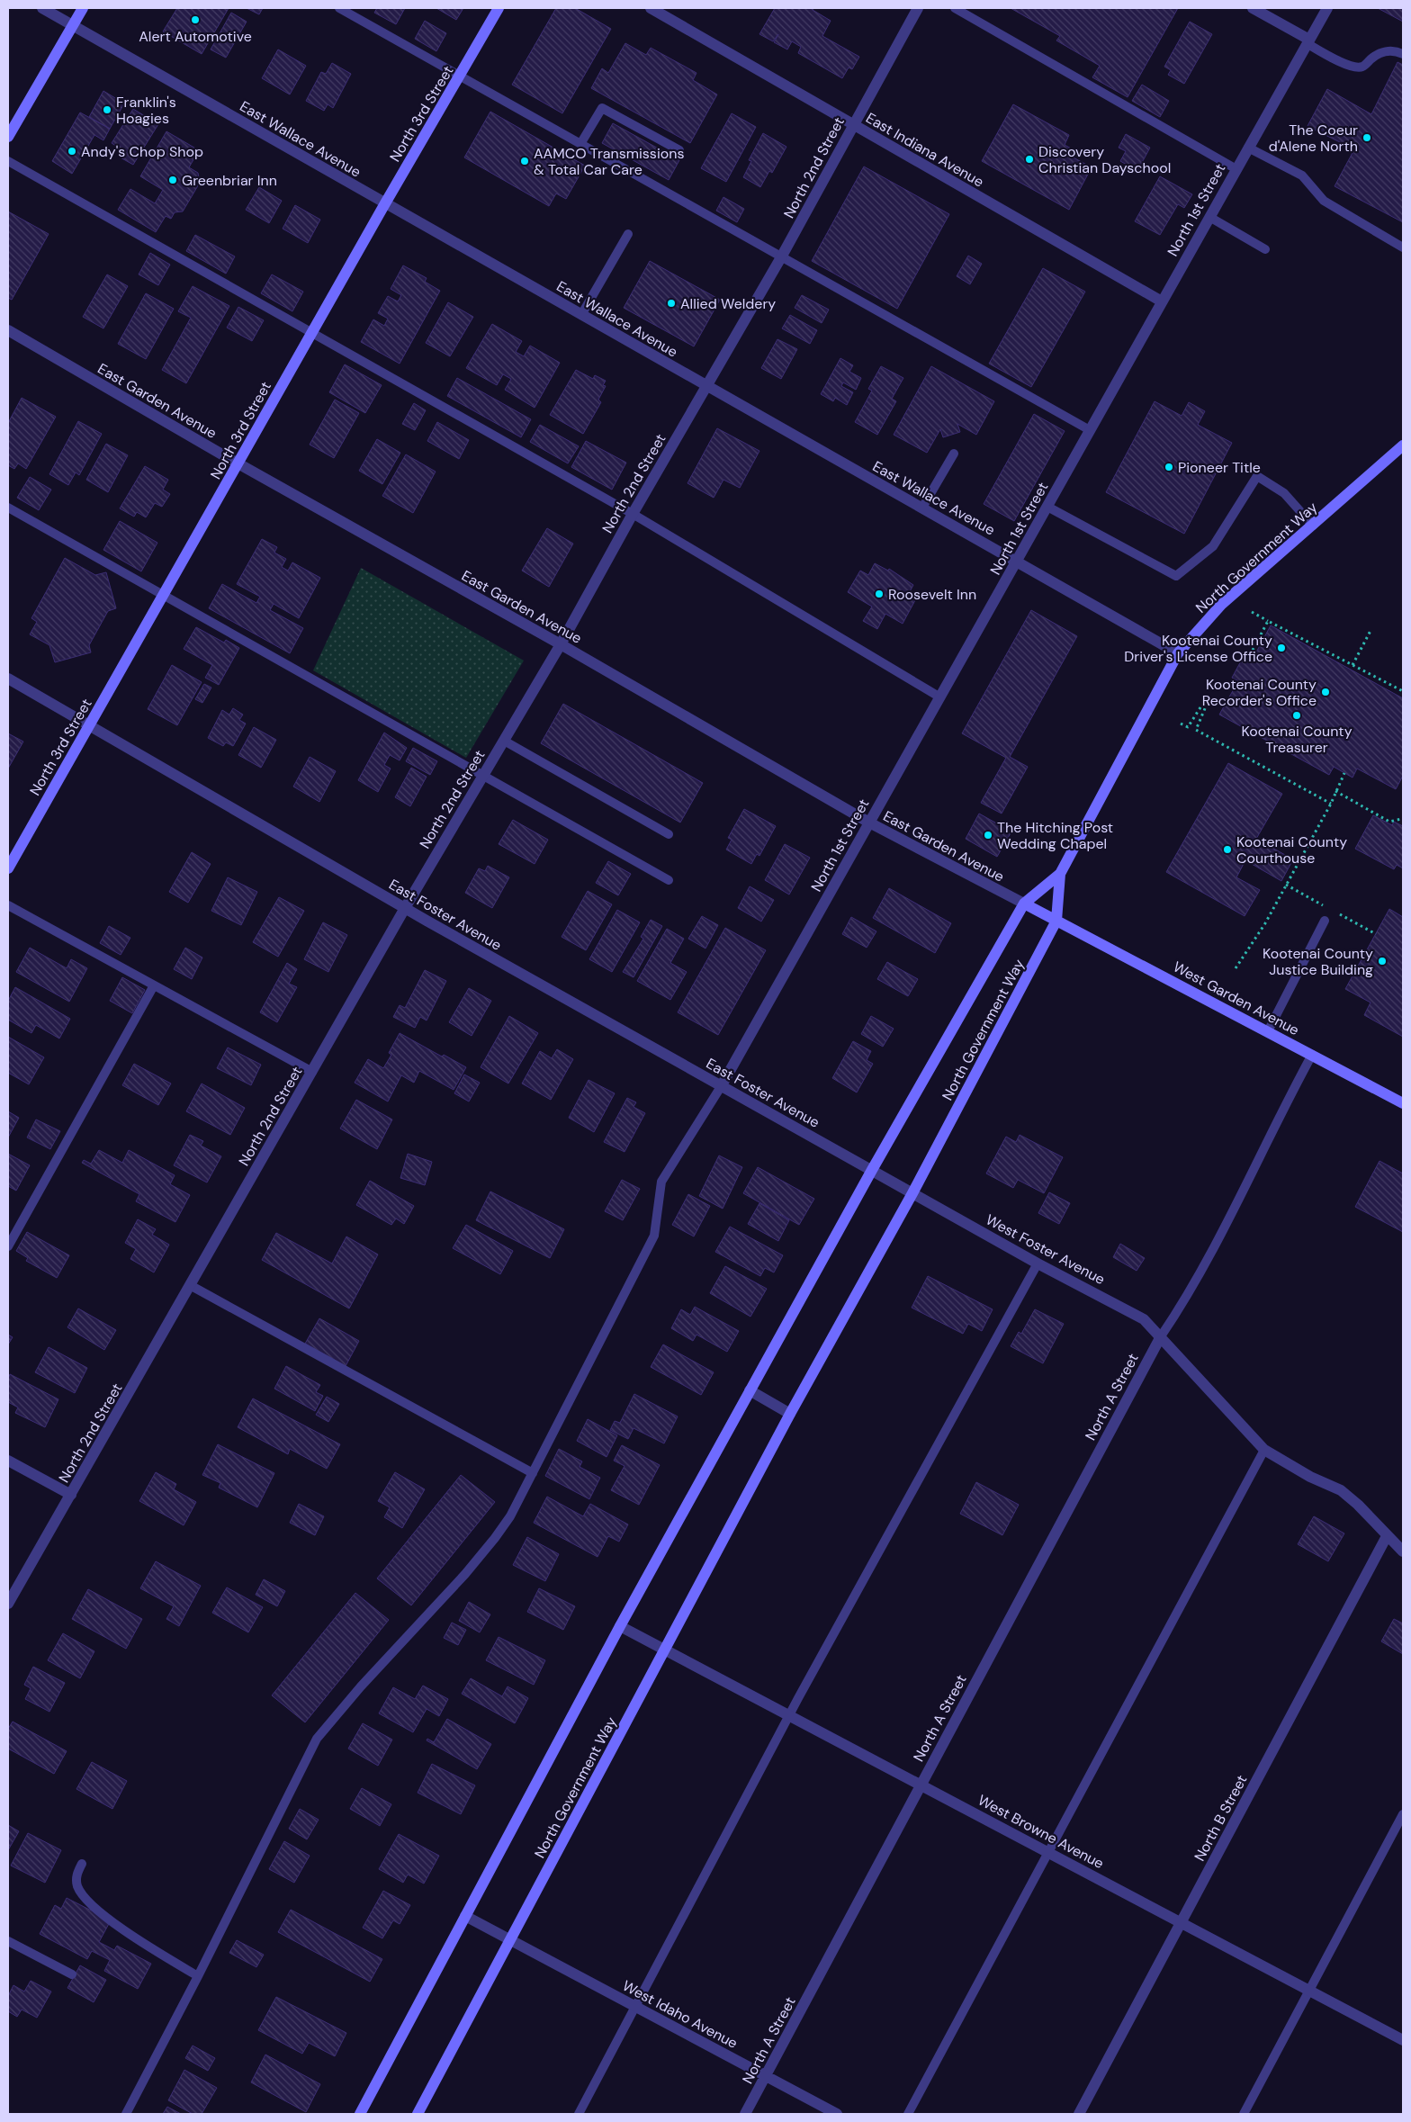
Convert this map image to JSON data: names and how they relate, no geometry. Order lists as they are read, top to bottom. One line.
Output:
{"streets":{"main road":["North 3rd Street","North Government Way","West Garden Avenue"],"street":["East Wallace Avenue","East Indiana Avenue","North 2nd Street","North 1st Street","East Garden Avenue","East Foster Avenue","West Foster Avenue","North A Street","North B Street","West Browne Avenue","West Idaho Avenue"]},"crossings":[["North 3rd Street","East Wallace Avenue"],["North 3rd Street","East Garden Avenue"],["North 3rd Street","East Foster Avenue"],["East Wallace Avenue","North 2nd Street"],["East Wallace Avenue","North 1st Street"],["East Wallace Avenue","North Government Way"],["East Indiana Avenue","North 2nd Street"],["East Indiana Avenue","North 1st Street"],["North 2nd Street","East Garden Avenue"],["North 2nd Street","East Foster Avenue"],["North 1st Street","East Garden Avenue"],["North 1st Street","East Foster Avenue"],["East Garden Avenue","North Government Way"],["East Garden Avenue","West Garden Avenue"],["North Government Way","East Foster Avenue"],["North Government Way","West Garden Avenue"],["North Government Way","West Foster Avenue"],["North Government Way","West Browne Avenue"],["North Government Way","West Idaho Avenue"],["West Foster Avenue","North A Street"],["West Foster Avenue","North B Street"],["North A Street","West Browne Avenue"],["North A Street","West Idaho Avenue"],["North B Street","West Browne Avenue"]],"places":["Alert Automotive","Franklin's Hoagies","The Coeur d'Alene North","Andy's Chop Shop","Discovery Christian Dayschool","AAMCO Transmissions & Total Car Care","Greenbriar Inn","Allied Weldery","Pioneer Title","Roosevelt Inn","Kootenai County Driver's License Office","Kootenai County Recorder's Office","Kootenai County Treasurer","The Hitching Post Wedding Chapel","Kootenai County Courthouse","Kootenai County Justice Building"]}
